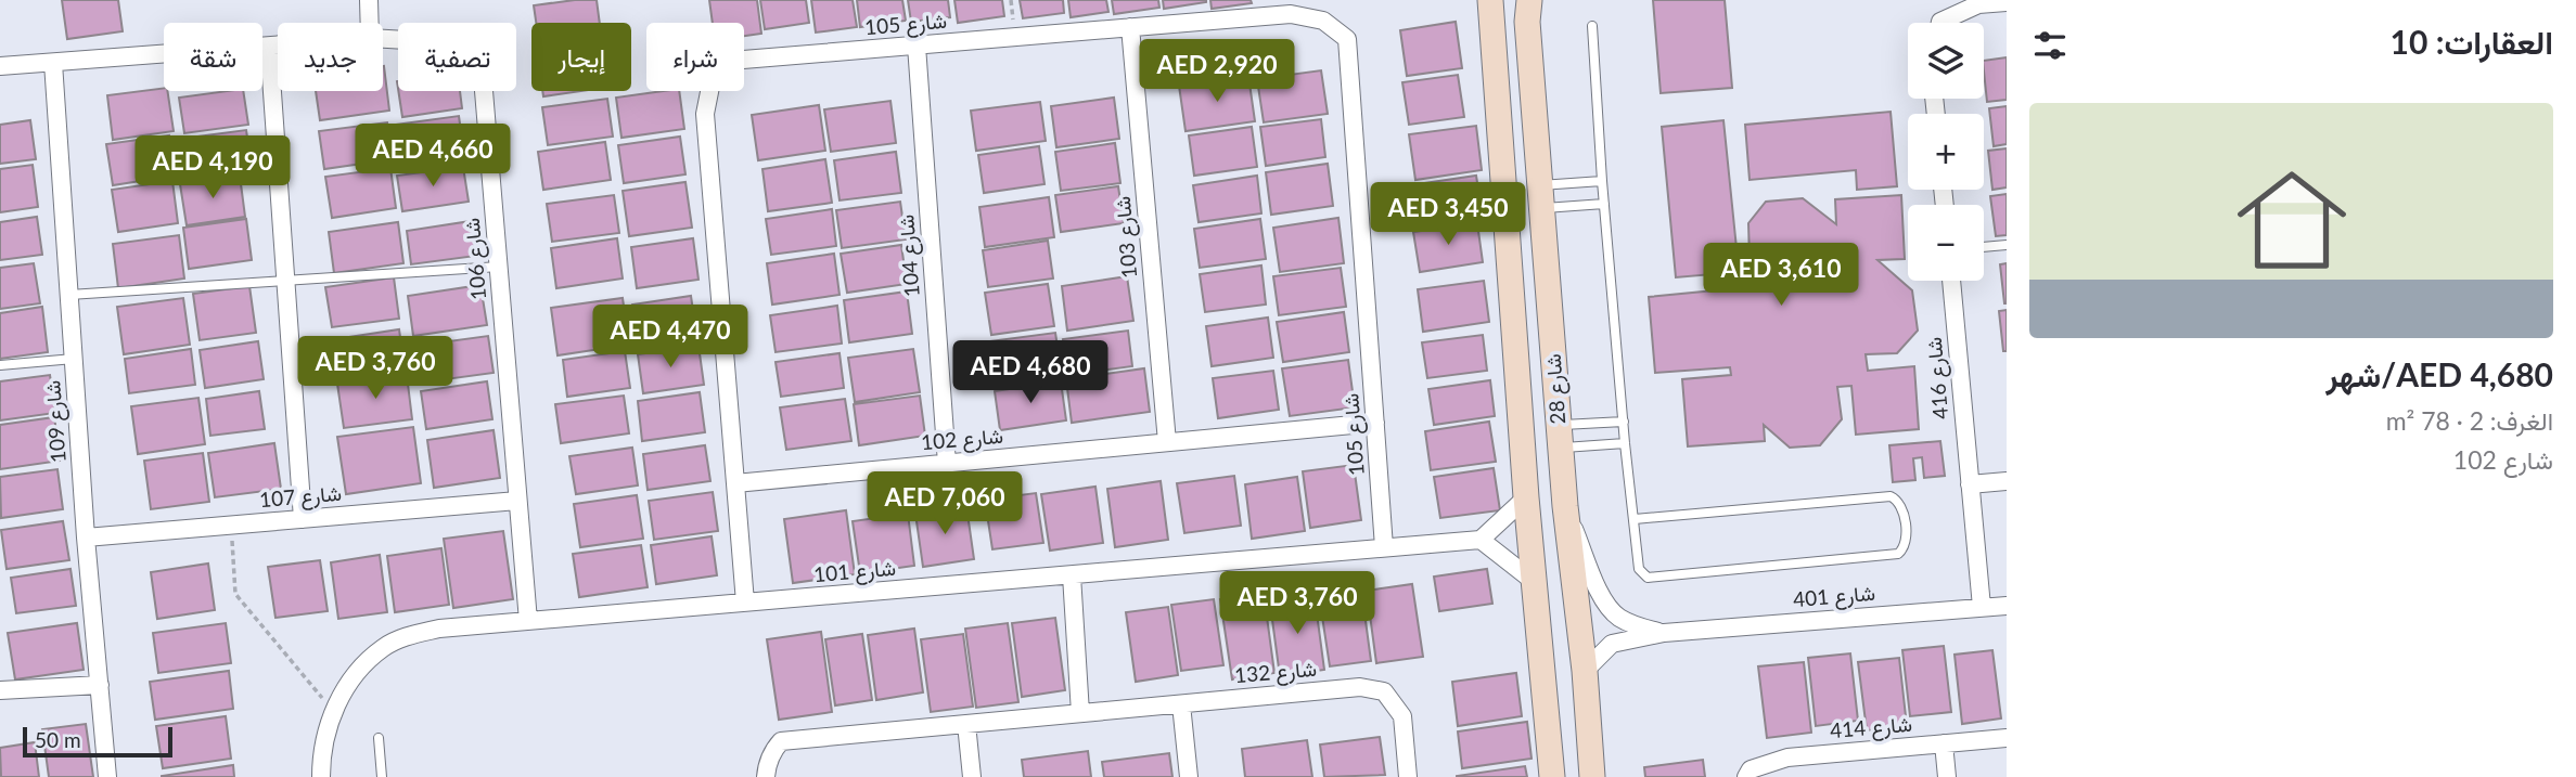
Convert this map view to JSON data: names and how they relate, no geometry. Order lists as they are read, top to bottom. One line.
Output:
{"streets":{"street":["شارع 105","شارع 103","شارع 104","شارع 106","شارع 416","شارع 28","شارع 109","شارع 102","شارع 107","شارع 101","شارع 401","شارع 132","شارع 414"]},"crossings":[["شارع 105","شارع 103"],["شارع 105","شارع 104"],["شارع 105","شارع 102"],["شارع 105","شارع 101"],["شارع 103","شارع 102"],["شارع 104","شارع 102"],["شارع 106","شارع 109"],["شارع 106","شارع 107"],["شارع 106","شارع 101"],["شارع 416","شارع 401"],["شارع 28","شارع 401"],["شارع 109","شارع 107"]],"scale_bar":"50 m","page":{"heading":"العقارات: 10","map_buttons":["+","−"],"chip":["شراء","إيجار","تصفية","جديد","شقة"],"price":["AED 2,920","AED 4,660","AED 4,190","AED 3,450","AED 3,610","AED 4,470","AED 3,760","AED 4,680","AED 7,060","AED 3,760"],"list":[{"name":"AED 4,680/شهر","note":"الغرف: 2 · 78 m² · شارع 102"}],"scale":"50 m"}}
